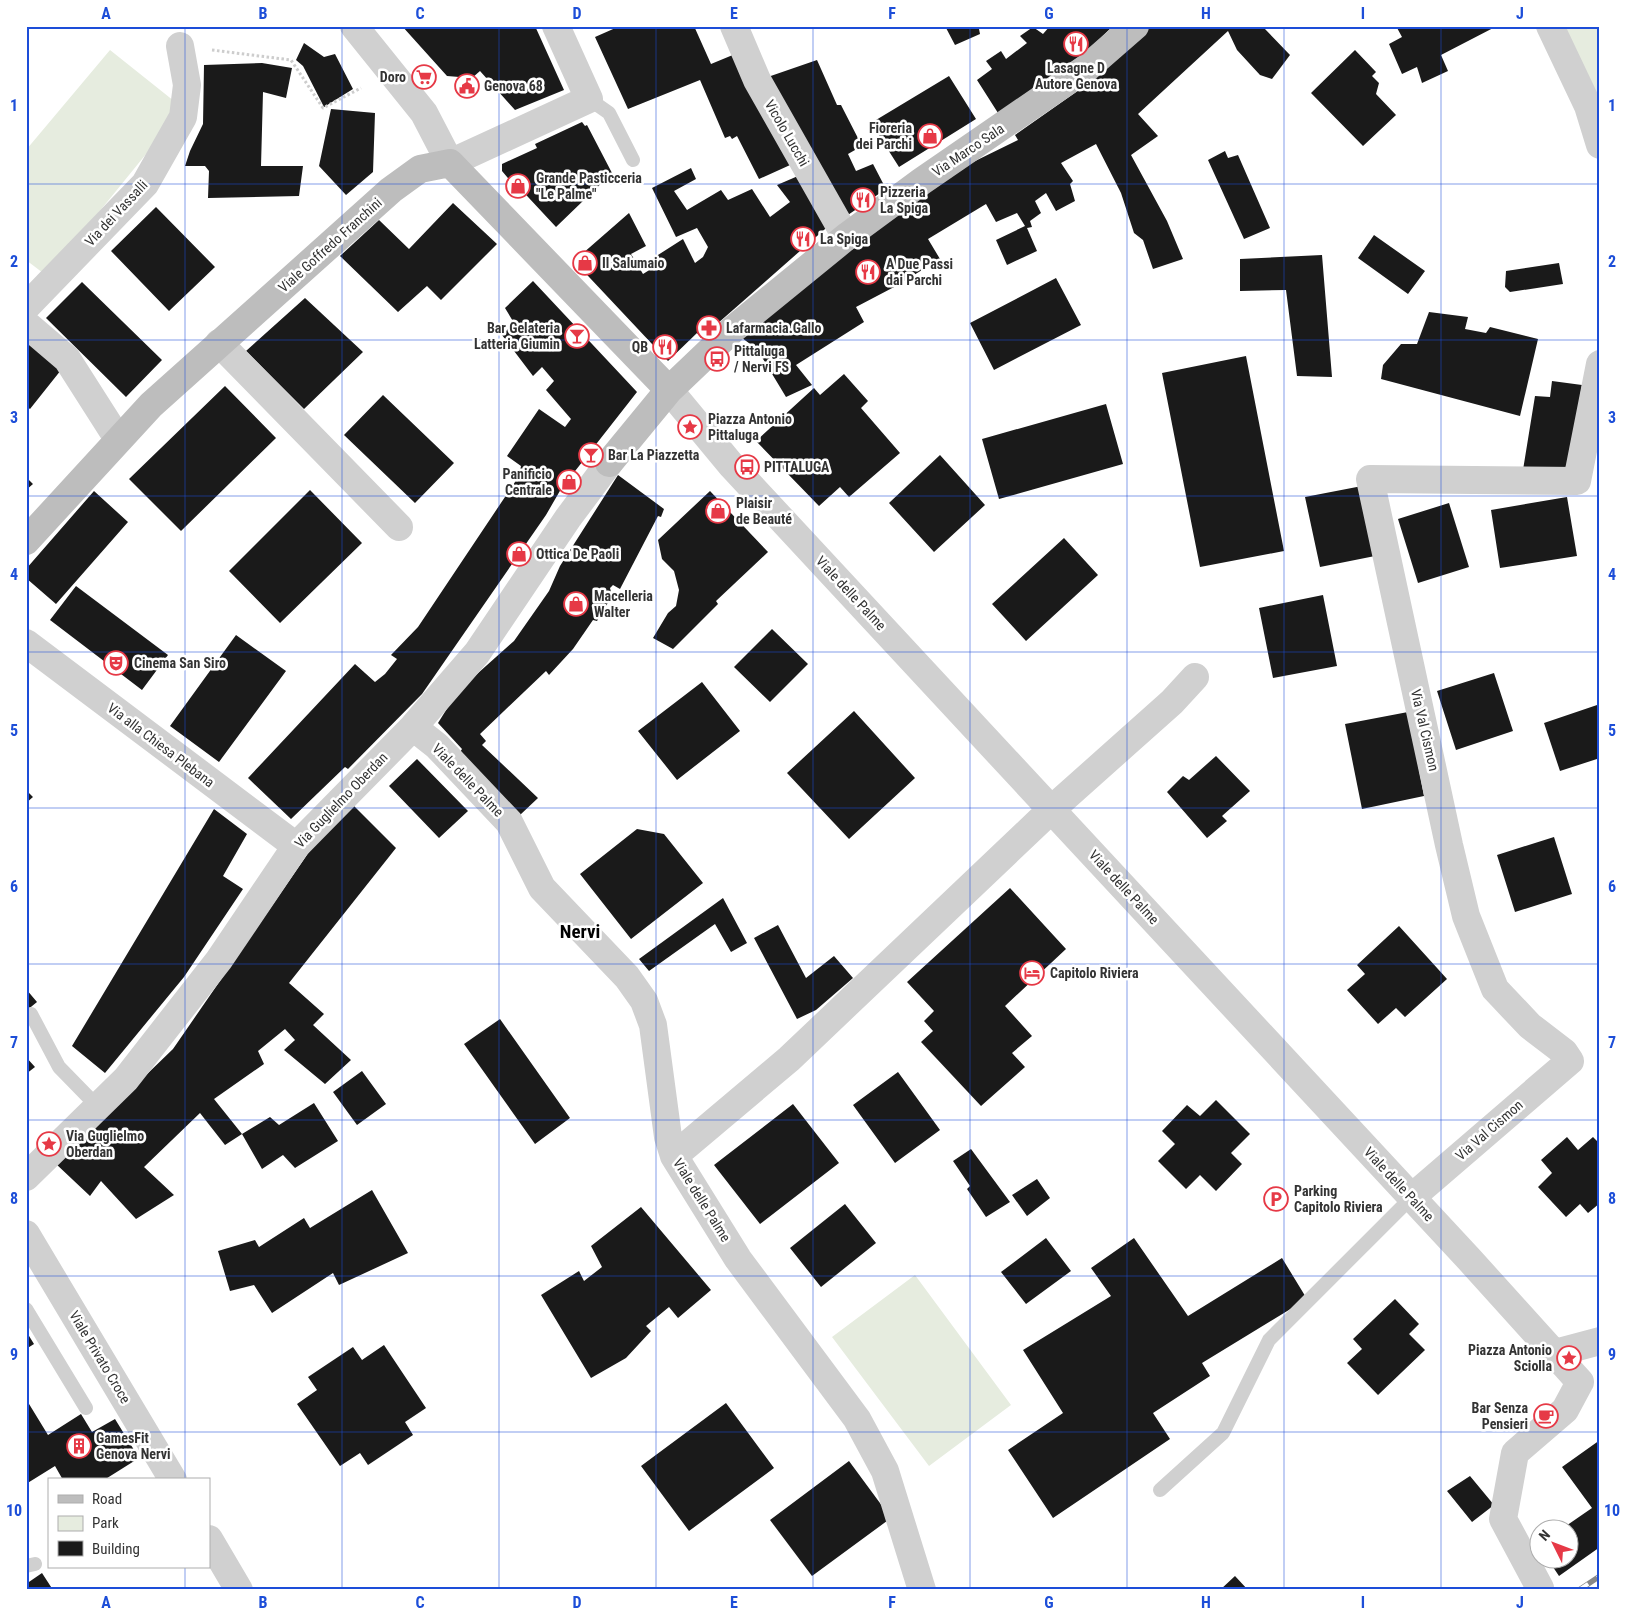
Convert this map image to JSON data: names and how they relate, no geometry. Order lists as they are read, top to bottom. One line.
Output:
{"streets":{"street":["Vicolo Lucchi","Via Marco Sala","Via dei Vassalli","Viale Goffredo Franchini","Viale delle Palme","Via Val Cismon","Via alla Chiesa Plebana","Via Guglielmo Oberdan","Viale Privato Croce"]},"crossings":[["Vicolo Lucchi","Via Marco Sala"],["Via Marco Sala","Viale delle Palme"],["Via Marco Sala","Via Guglielmo Oberdan"],["Viale delle Palme","Via Val Cismon"],["Viale delle Palme","Via Guglielmo Oberdan"],["Via alla Chiesa Plebana","Via Guglielmo Oberdan"]],"districts":["Nervi"],"places":{"restaurant":["Lasagne D Autore Genova","Pizzeria La Spiga","La Spiga","A Due Passi dai Parchi","QB"],"supermarket":["Doro"],"public building":["Genova 68"],"shop":["Fioreria dei Parchi","Grande Pasticceria \"Le Palme\"","Il Salumaio","Panificio Centrale","Plaisir de Beauté","Ottica De Paoli","Macelleria Walter"],"pharmacy":["Lafarmacia.Gallo"],"bar":["Bar Gelateria Latteria Giumin","Bar La Piazzetta"],"bus stop":["Pittaluga / Nervi FS","PITTALUGA"],"place":["Piazza Antonio Pittaluga","Via Guglielmo Oberdan","Piazza Antonio Sciolla"],"theatre":["Cinema San Siro"],"hotel":["Capitolo Riviera"],"parking":["Parking Capitolo Riviera"],"cafe":["Bar Senza Pensieri"],"building":["GamesFit Genova Nervi"]},"legend":["Road","Park","Building"],"north":"top left","grid":{"columns":["A","B","C","D","E","F","G","H","I","J"],"rows":["1","2","3","4","5","6","7","8","9","10"]}}
